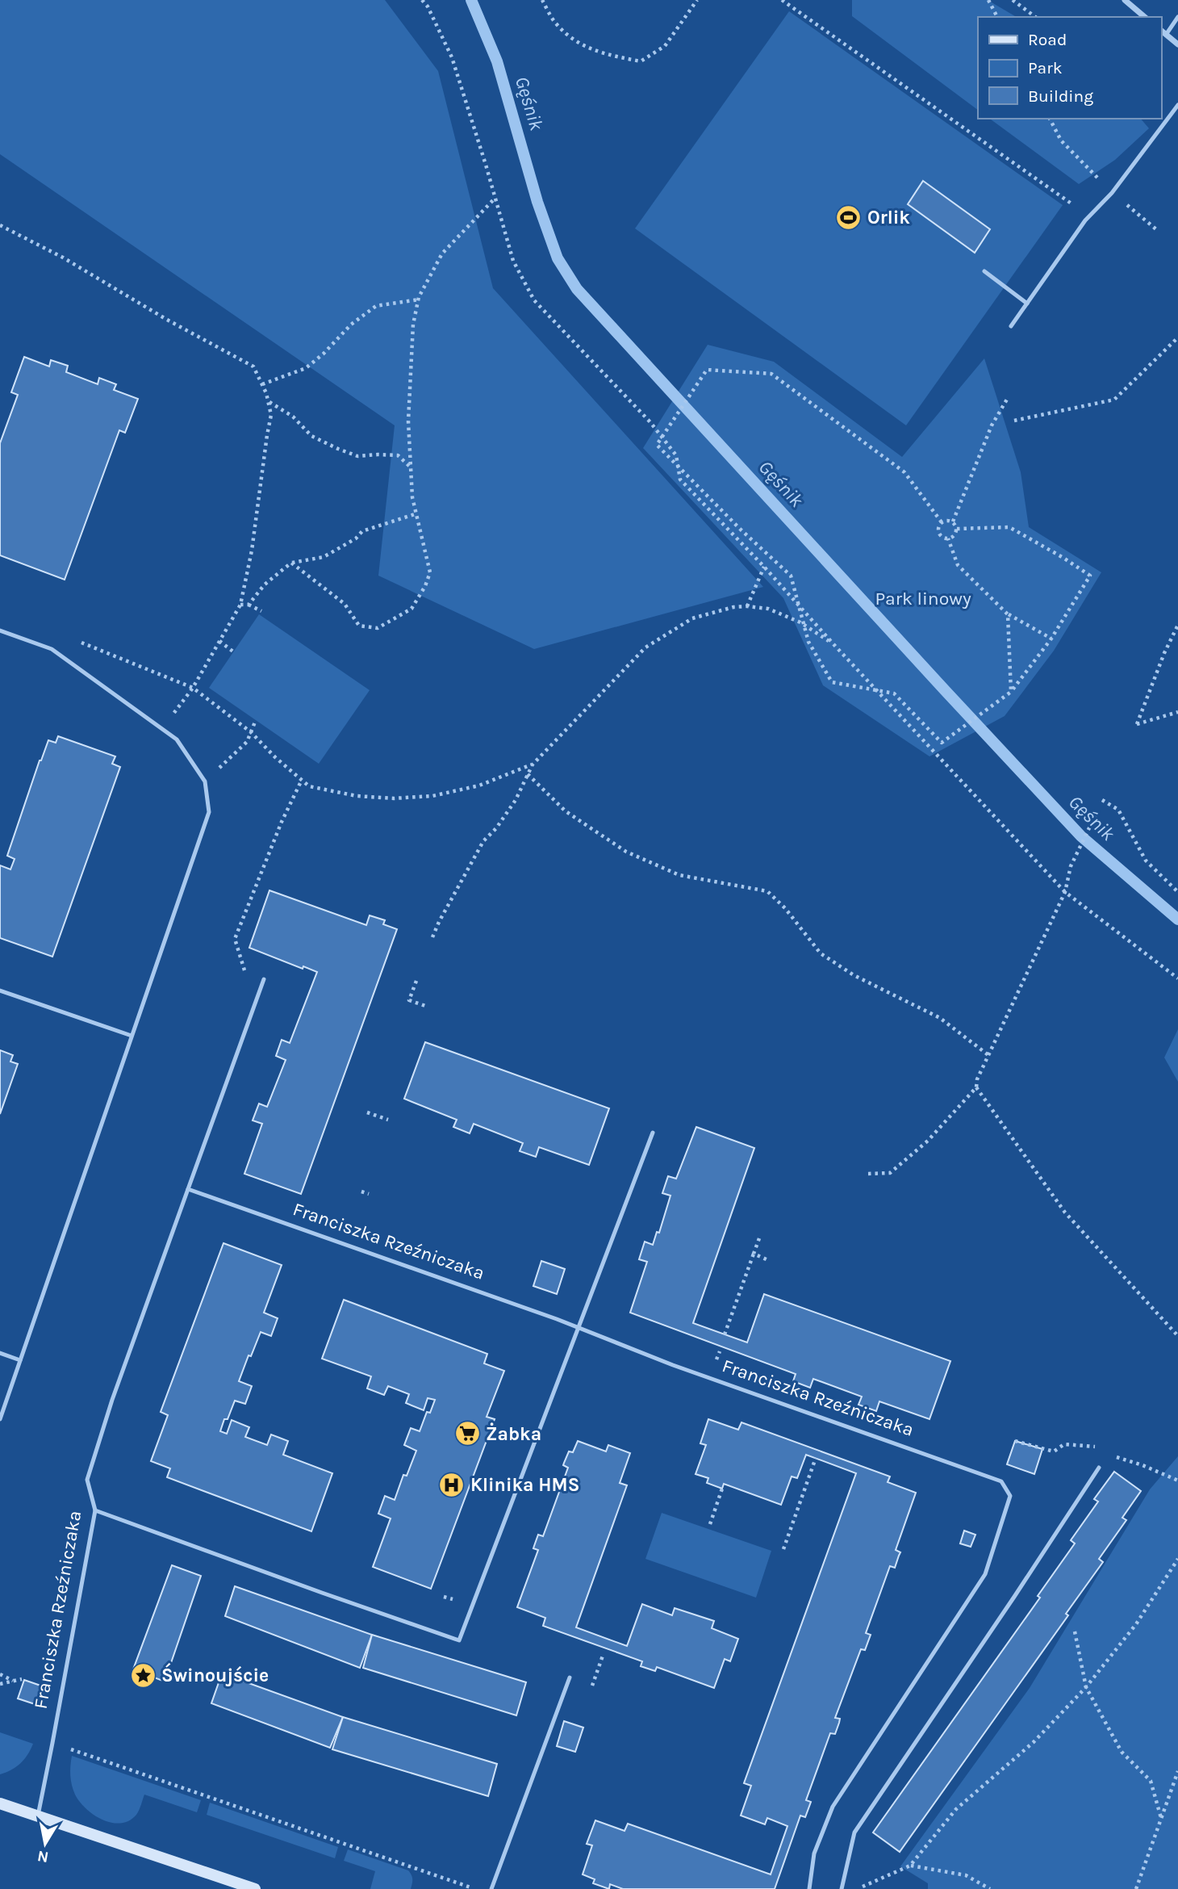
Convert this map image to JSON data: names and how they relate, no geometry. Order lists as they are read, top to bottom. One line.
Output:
{"streets":{"lane":["Franciszka Rzeźniczaka"]},"water":["Gęśnik"],"parks":["Park linowy"],"places":{"sports":["Orlik"],"supermarket":["Żabka"],"hospital":["Klinika HMS"],"place":["Świnoujście"]},"legend":["Road","Park","Building"],"north":"bottom"}
